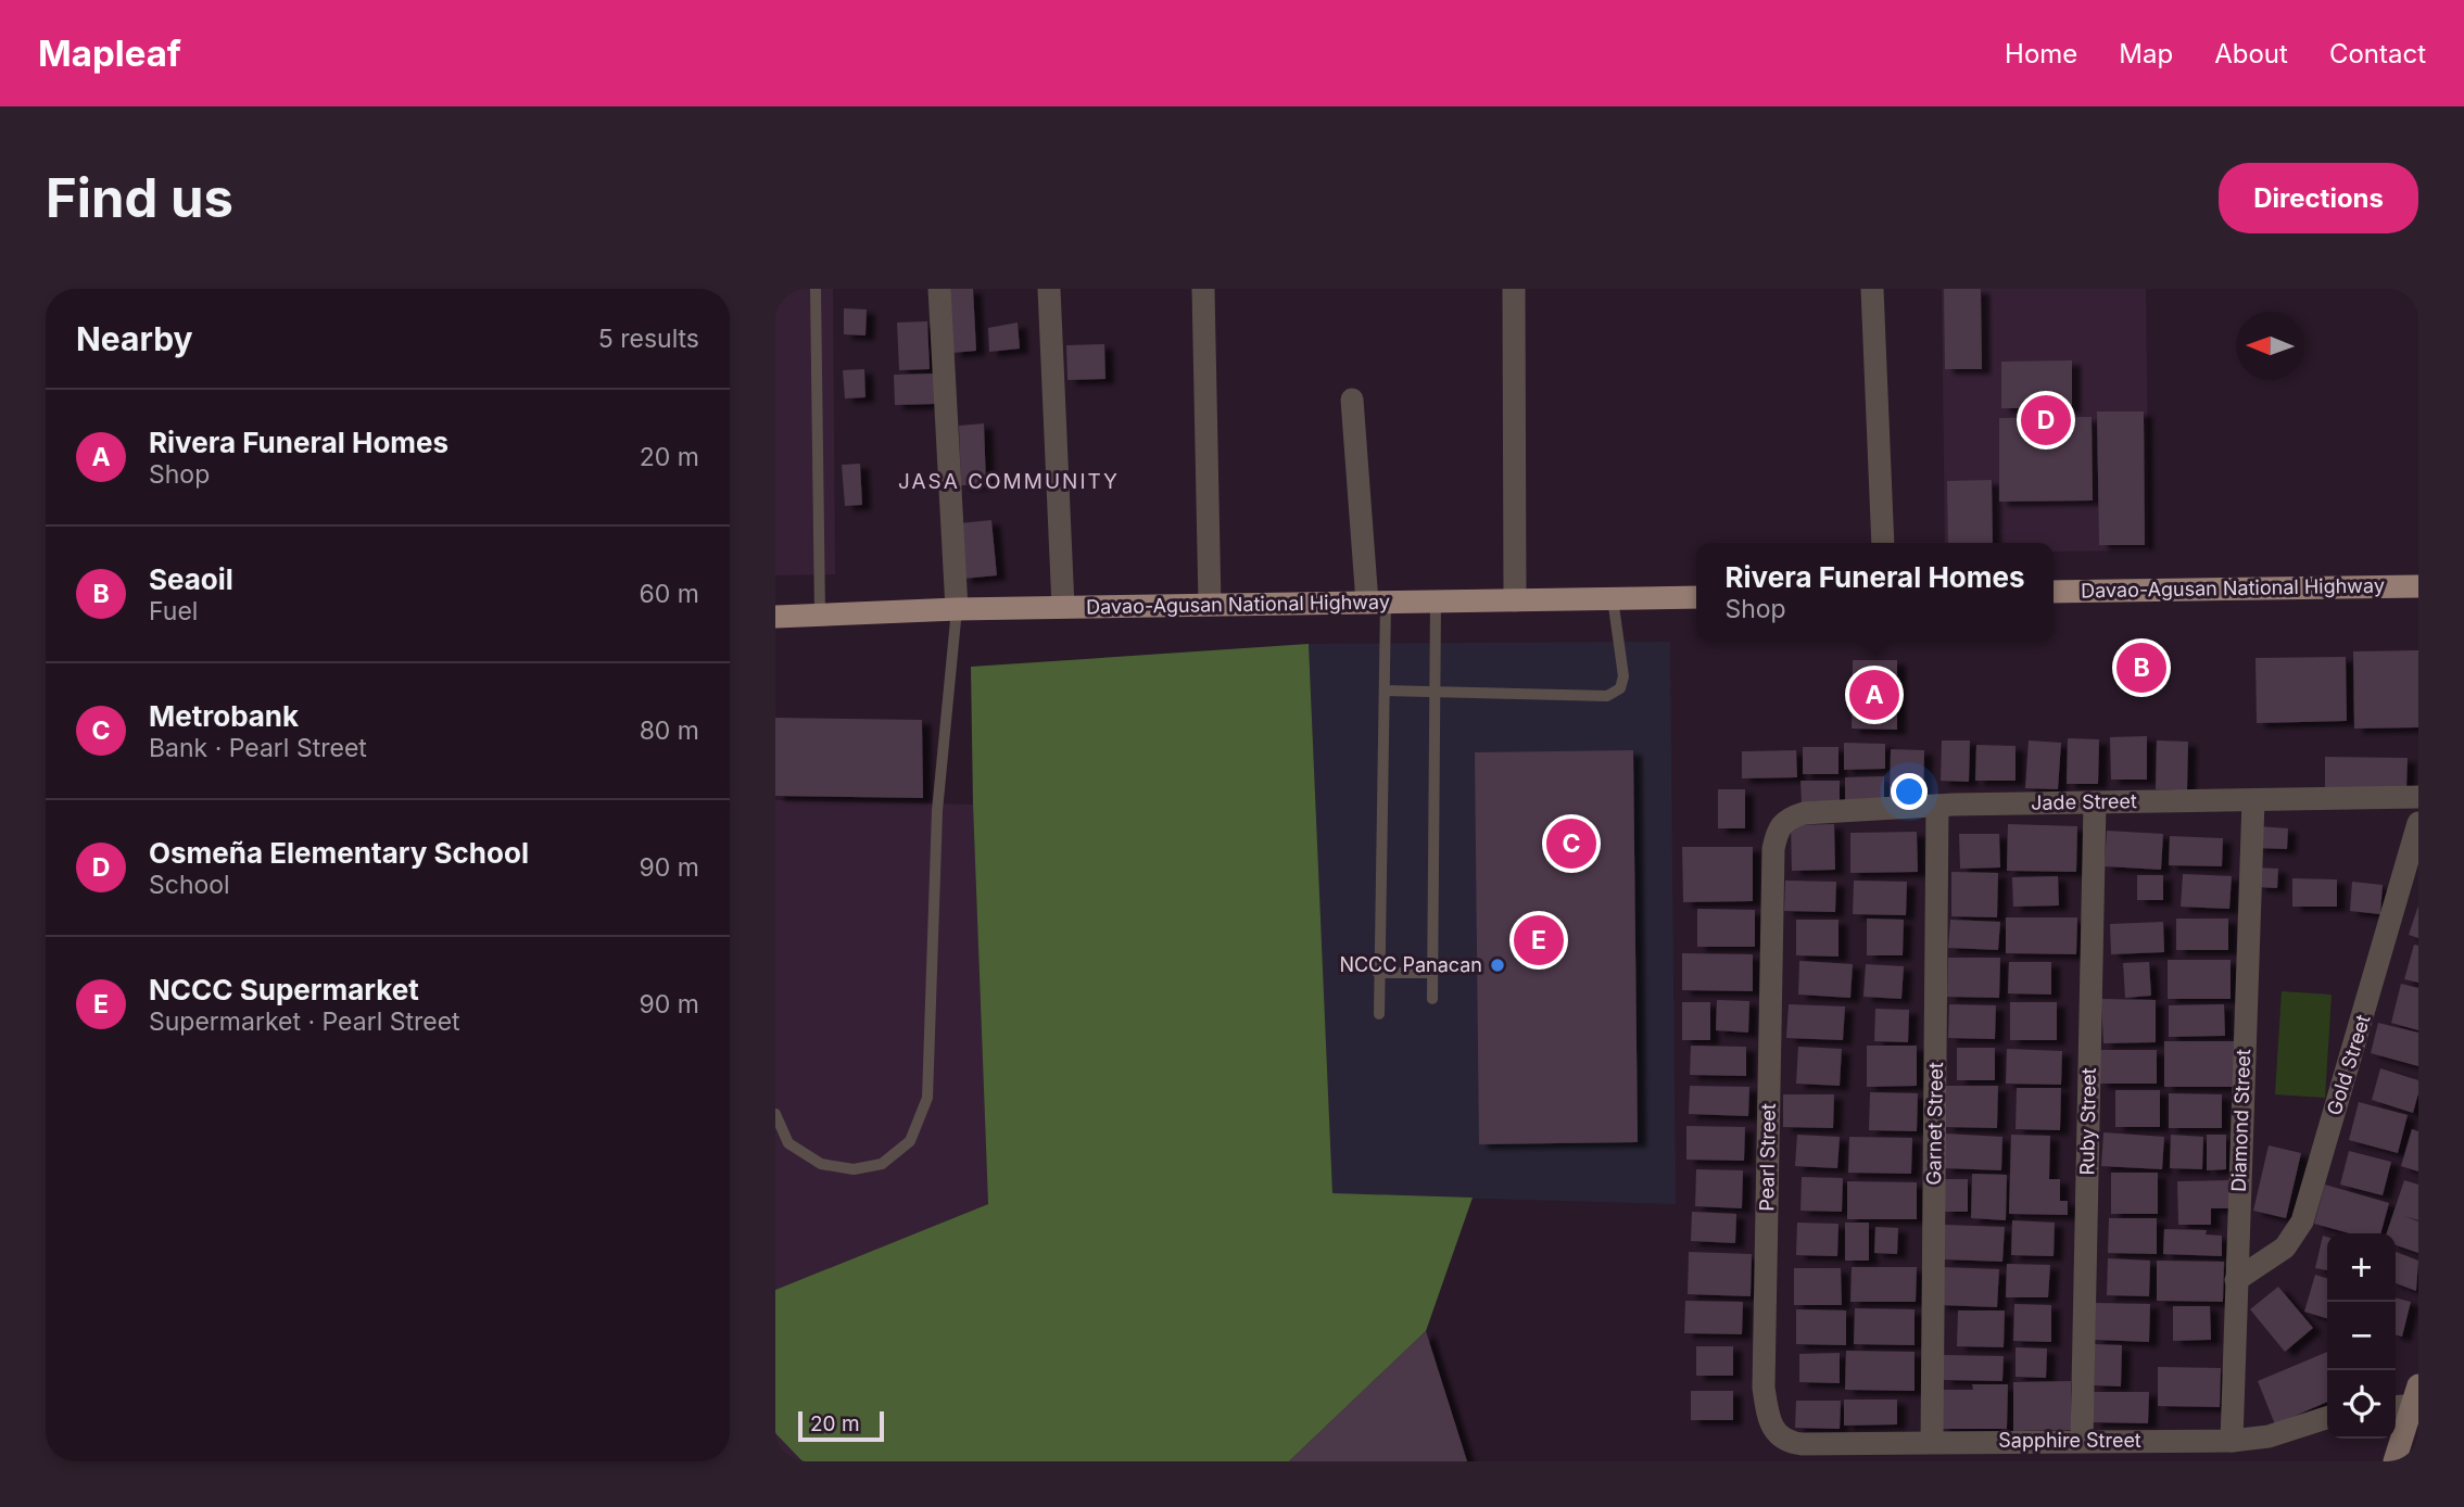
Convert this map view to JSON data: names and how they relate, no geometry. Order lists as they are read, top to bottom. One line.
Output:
{"streets":{"main road":["Davao-Agusan National Highway"],"street":["Jade Street","Gold Street","Diamond Street","Ruby Street","Garnet Street","Pearl Street","Sapphire Street"]},"crossings":[["Jade Street","Diamond Street"],["Jade Street","Ruby Street"],["Jade Street","Garnet Street"],["Jade Street","Pearl Street"],["Gold Street","Diamond Street"],["Diamond Street","Sapphire Street"],["Ruby Street","Sapphire Street"],["Garnet Street","Sapphire Street"],["Pearl Street","Sapphire Street"]],"districts":["JASA COMMUNITY"],"places":["NCCC Panacan"],"scale_bar":"20 m","north":"left","page":{"header":"Mapleaf","nav":["Home","Map","About","Contact"],"buttons":"Directions","title":"Find us","heading":["Nearby","5 results"],"list":[{"mark":"A","name":"Rivera Funeral Homes","note":"Shop","value":"20 m"},{"mark":"B","name":"Seaoil","note":"Fuel","value":"60 m"},{"mark":"C","name":"Metrobank","note":"Bank · Pearl Street","value":"80 m"},{"mark":"D","name":"Osmeña Elementary School","note":"School","value":"90 m"},{"mark":"E","name":"NCCC Supermarket","note":"Supermarket · Pearl Street","value":"90 m"}],"pins":["D","B","A","C","E"],"popup":["Rivera Funeral Homes","Shop"],"map_buttons":["+","−"],"scale":"20 m"}}
